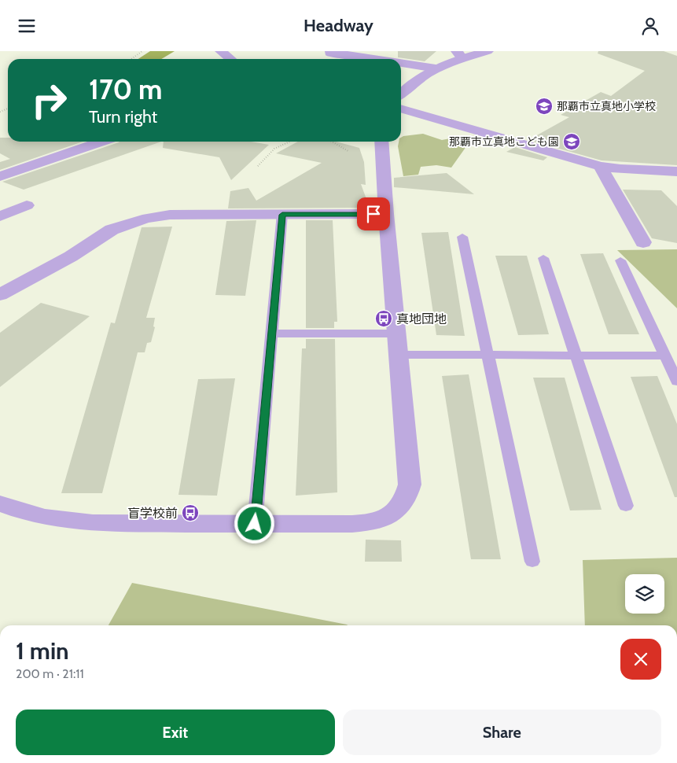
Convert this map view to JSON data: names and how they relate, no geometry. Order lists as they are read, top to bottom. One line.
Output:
{"places":{"school or university":["那覇市立真地小学校","那覇市立真地こども園"],"bus stop":["真地団地","盲学校前"]},"page":{"header":"Headway","turn":["170 m","Turn right"],"heading":["1 min","200 m · 21:11"],"buttons":["Exit","Share"]}}
